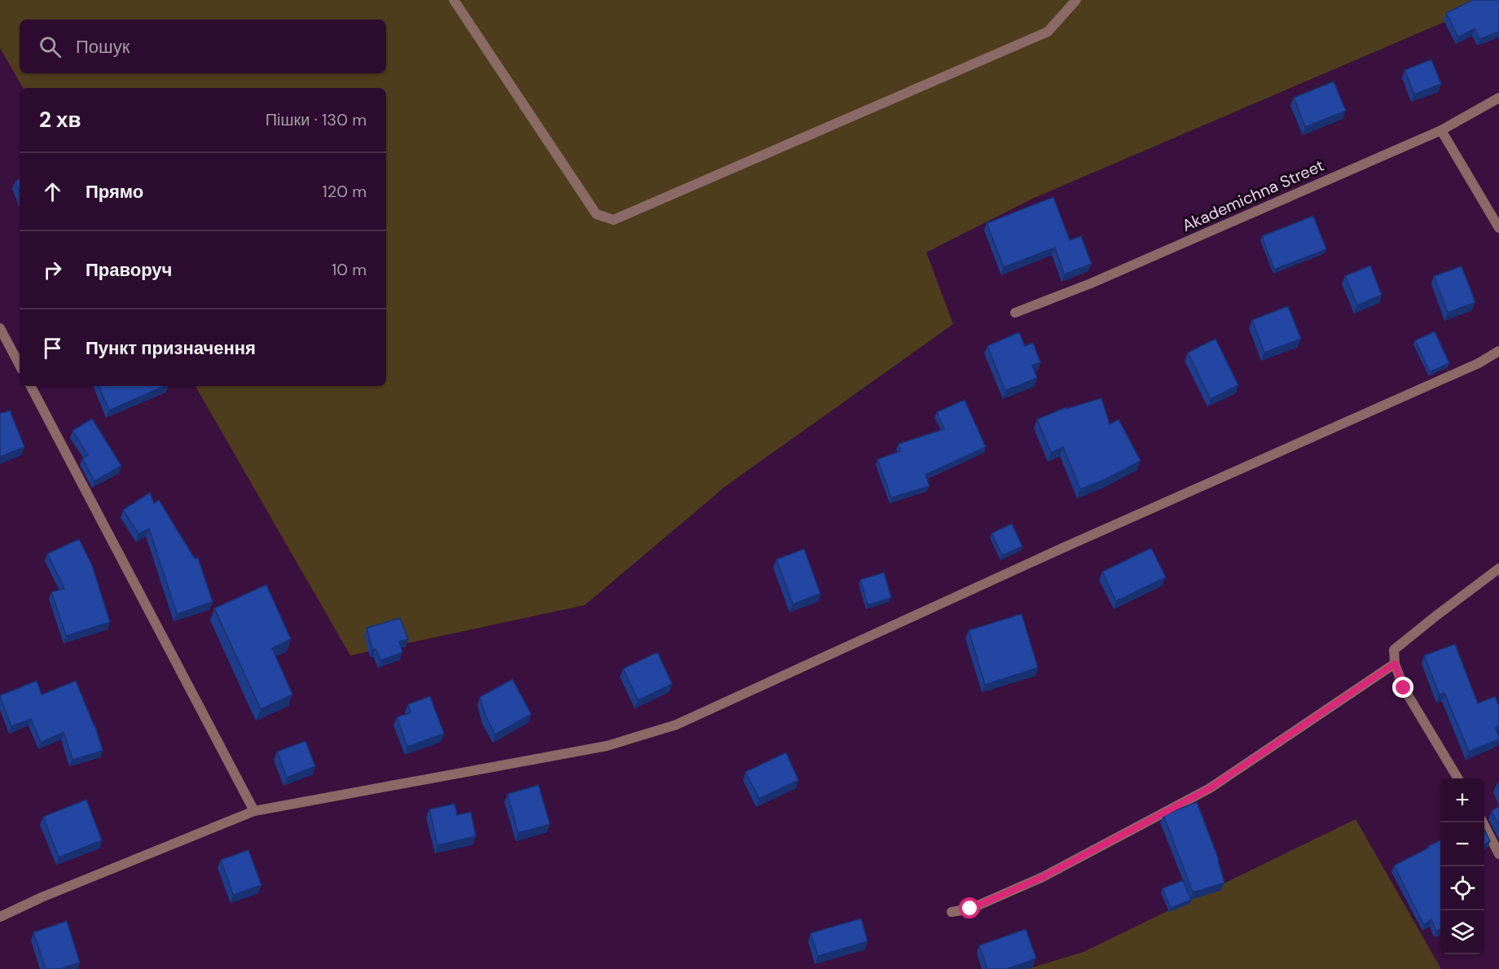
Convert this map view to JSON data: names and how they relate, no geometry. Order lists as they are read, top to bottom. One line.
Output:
{"streets":{"street":["Akademichna Street"]},"page":{"search":"Пошук","heading":["2 хв","Пішки · 130 m"],"list":[["Прямо","120 m"],["Праворуч","10 m"],"Пункт призначення"],"map_buttons":["+","−"]}}
